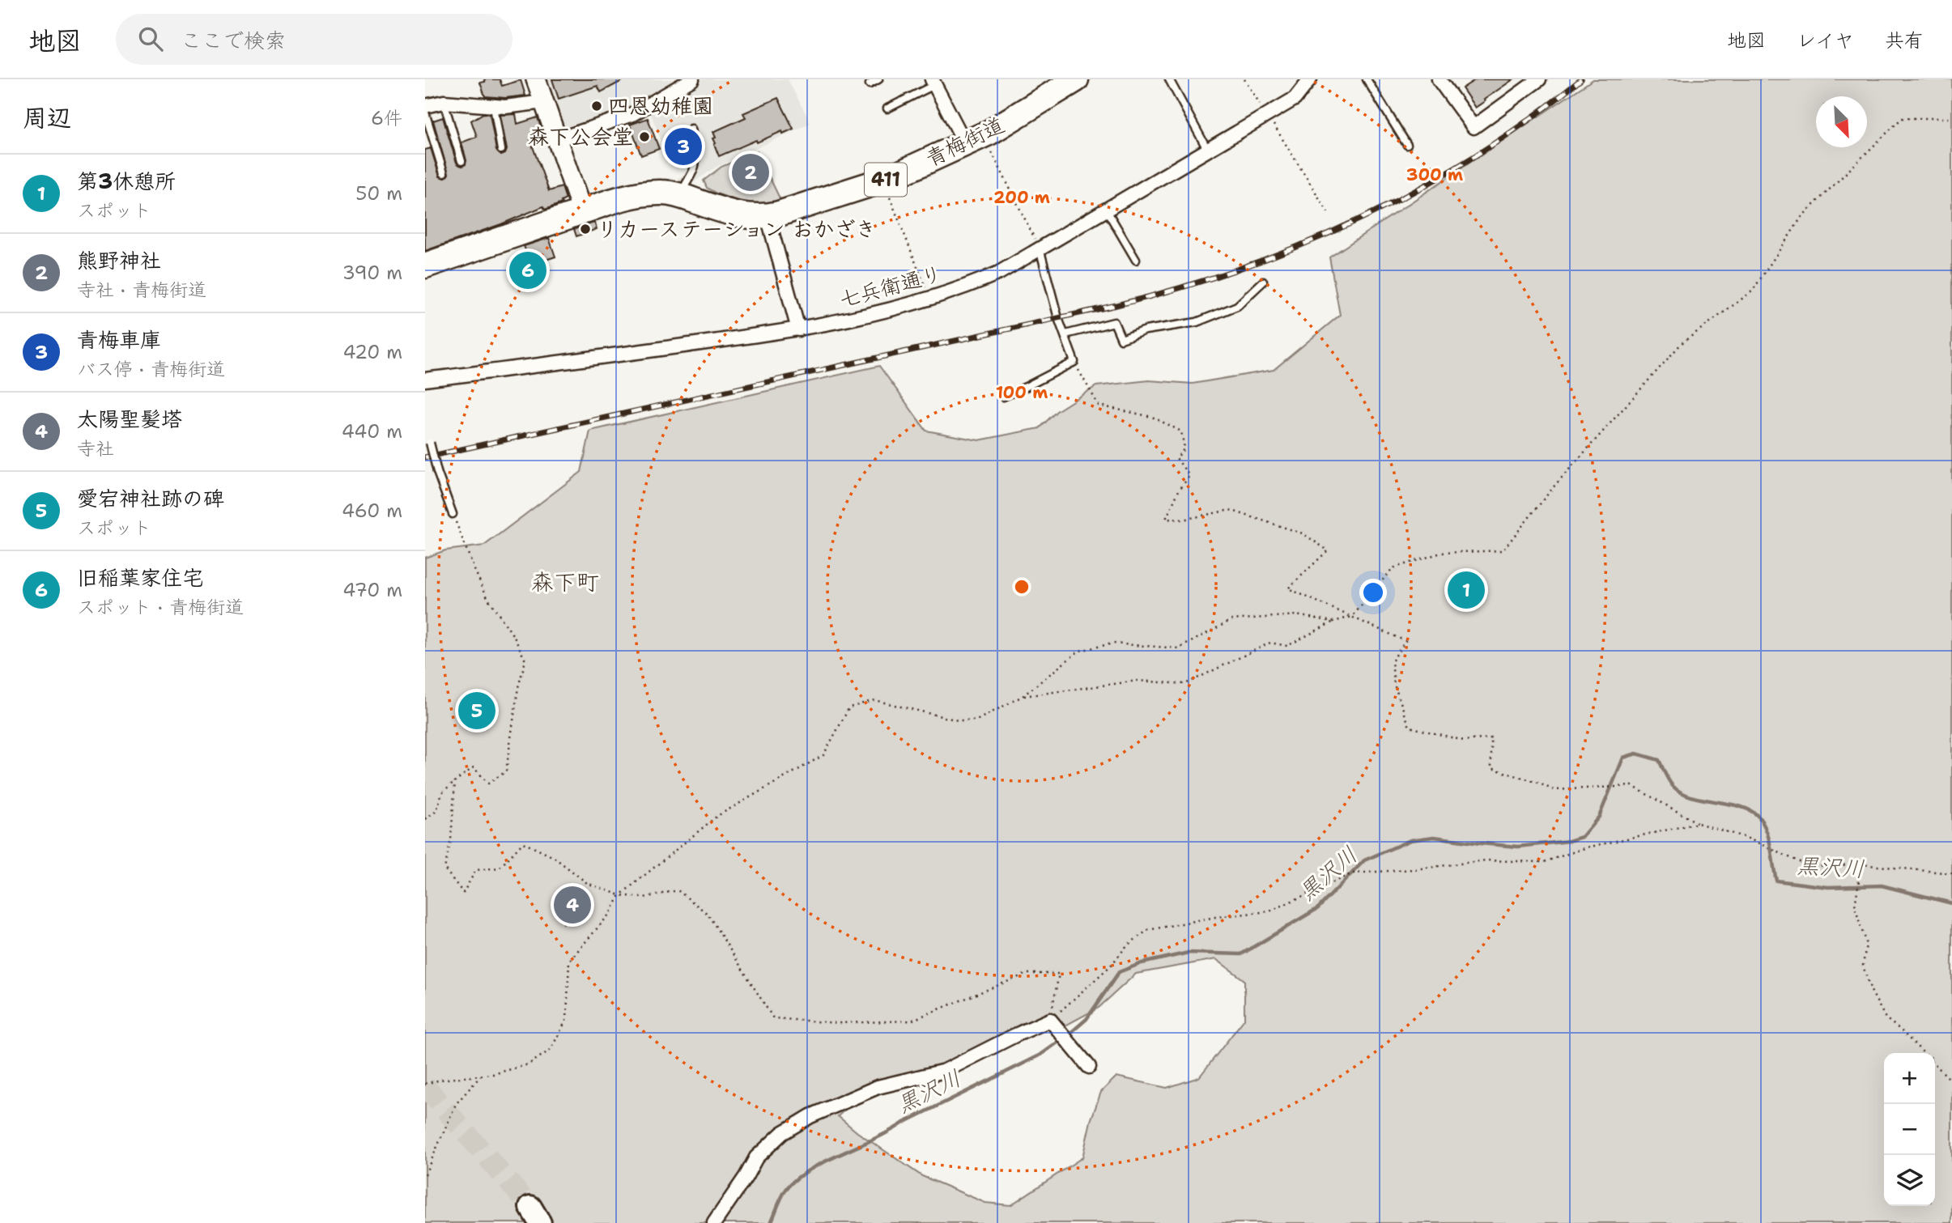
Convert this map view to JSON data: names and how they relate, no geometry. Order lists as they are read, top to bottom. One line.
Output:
{"streets":{"highway":["青梅街道","411"],"street":["七兵衛通り"]},"districts":["森下町"],"water":["黒沢川"],"places":["四恩幼稚園","森下公会堂","リカーステーション おかざき"],"north":"bottom right","page":{"header":"地図","search":"ここで検索","nav":["地図","レイヤ","共有"],"heading":["周辺","6件"],"pins":["3","2","6","1","5","4"],"list":[{"mark":"1","name":"第3休憩所","note":"スポット","value":"50 m"},{"mark":"2","name":"熊野神社","note":"寺社 · 青梅街道","value":"390 m"},{"mark":"3","name":"青梅車庫","note":"バス停 · 青梅街道","value":"420 m"},{"mark":"4","name":"太陽聖髪塔","note":"寺社","value":"440 m"},{"mark":"5","name":"愛宕神社跡の碑","note":"スポット","value":"460 m"},{"mark":"6","name":"旧稲葉家住宅","note":"スポット · 青梅街道","value":"470 m"}],"map_buttons":["+","−"]},"rings":["300 m","200 m","100 m"]}
